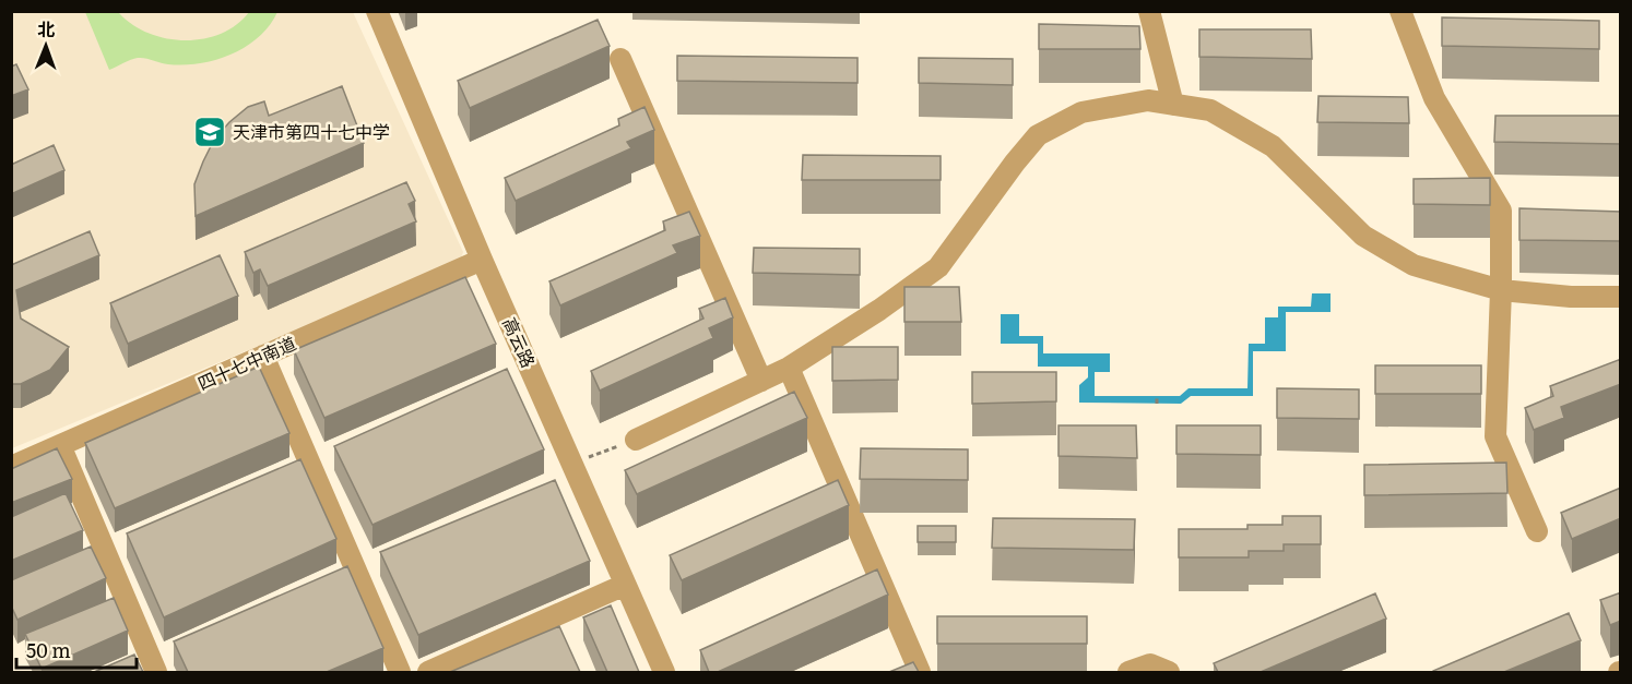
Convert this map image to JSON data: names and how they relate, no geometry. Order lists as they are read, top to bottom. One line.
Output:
{"streets":{"street":["高云路","四十七中南道"]},"crossings":[["高云路","四十七中南道"]],"places":{"school or university":["天津市第四十七中学"]},"scale_bar":"50 m","north":"top"}
